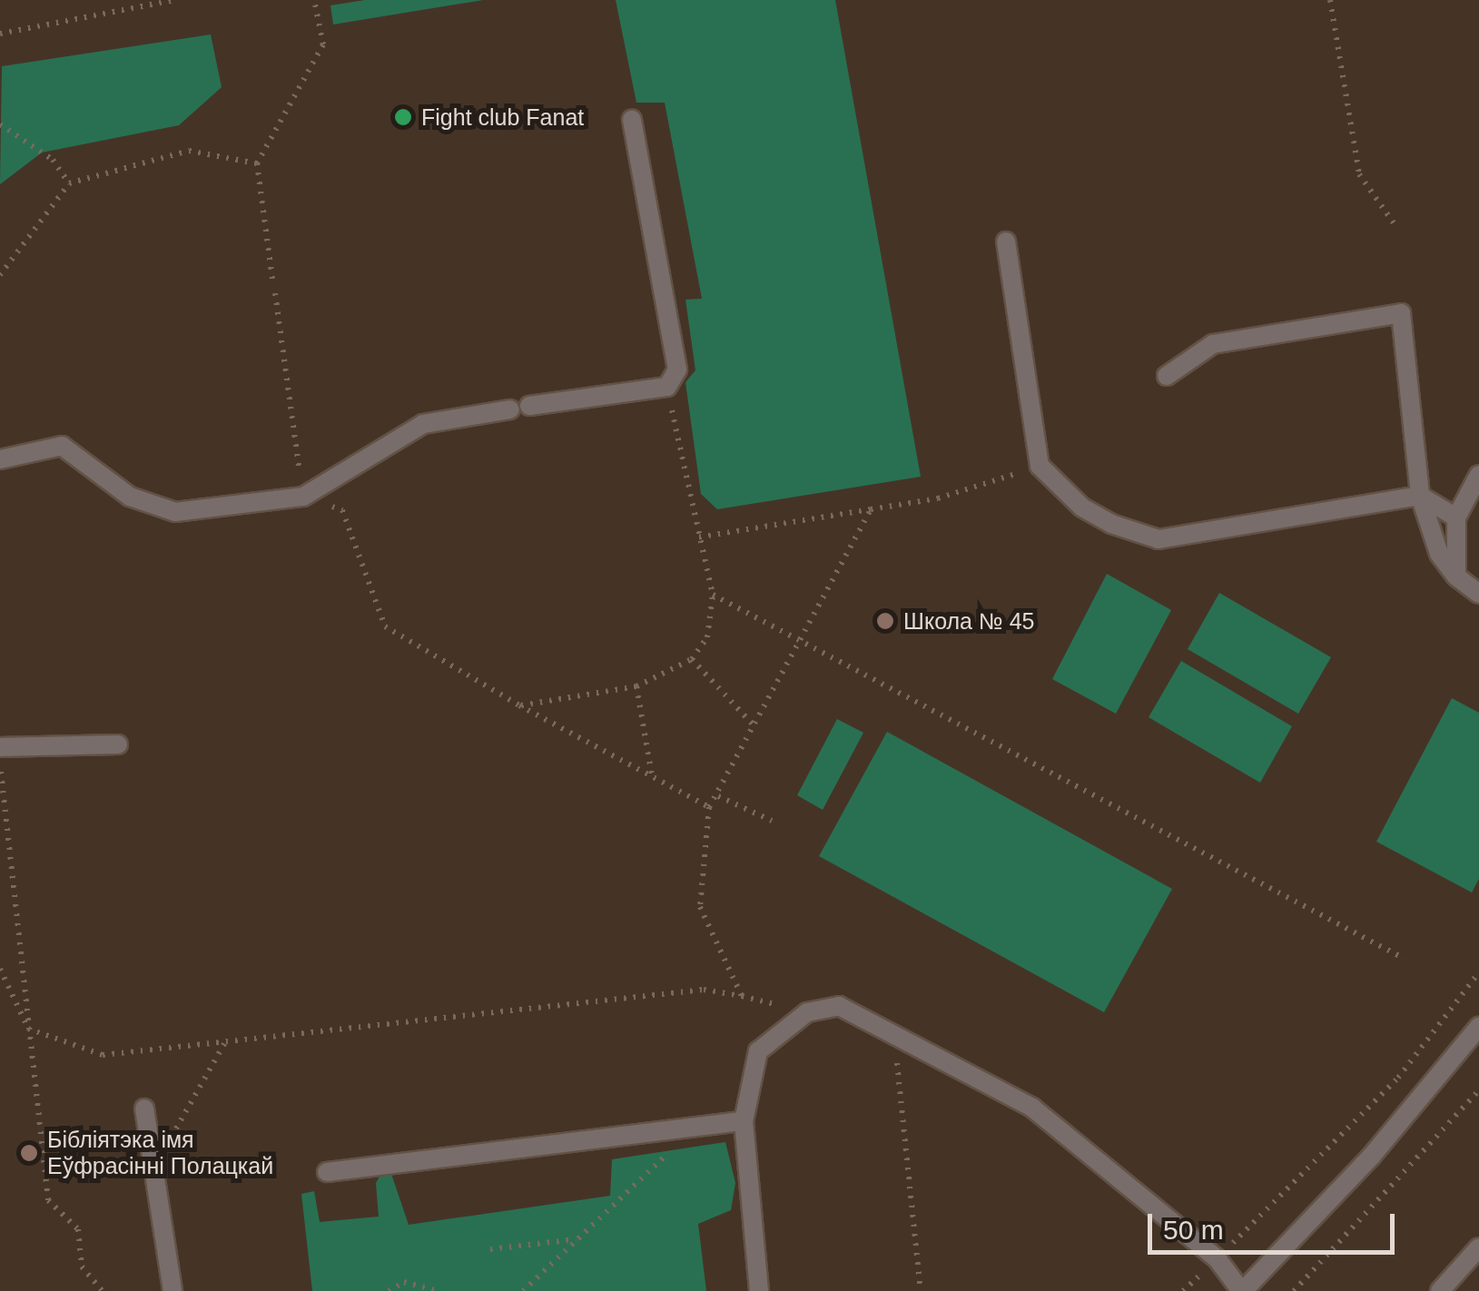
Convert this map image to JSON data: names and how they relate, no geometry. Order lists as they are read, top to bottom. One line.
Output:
{"places":["Fight club Fanat","Школа № 45","Бібліятэка імя Еўфрасінні Полацкай"],"scale_bar":"50 m"}
